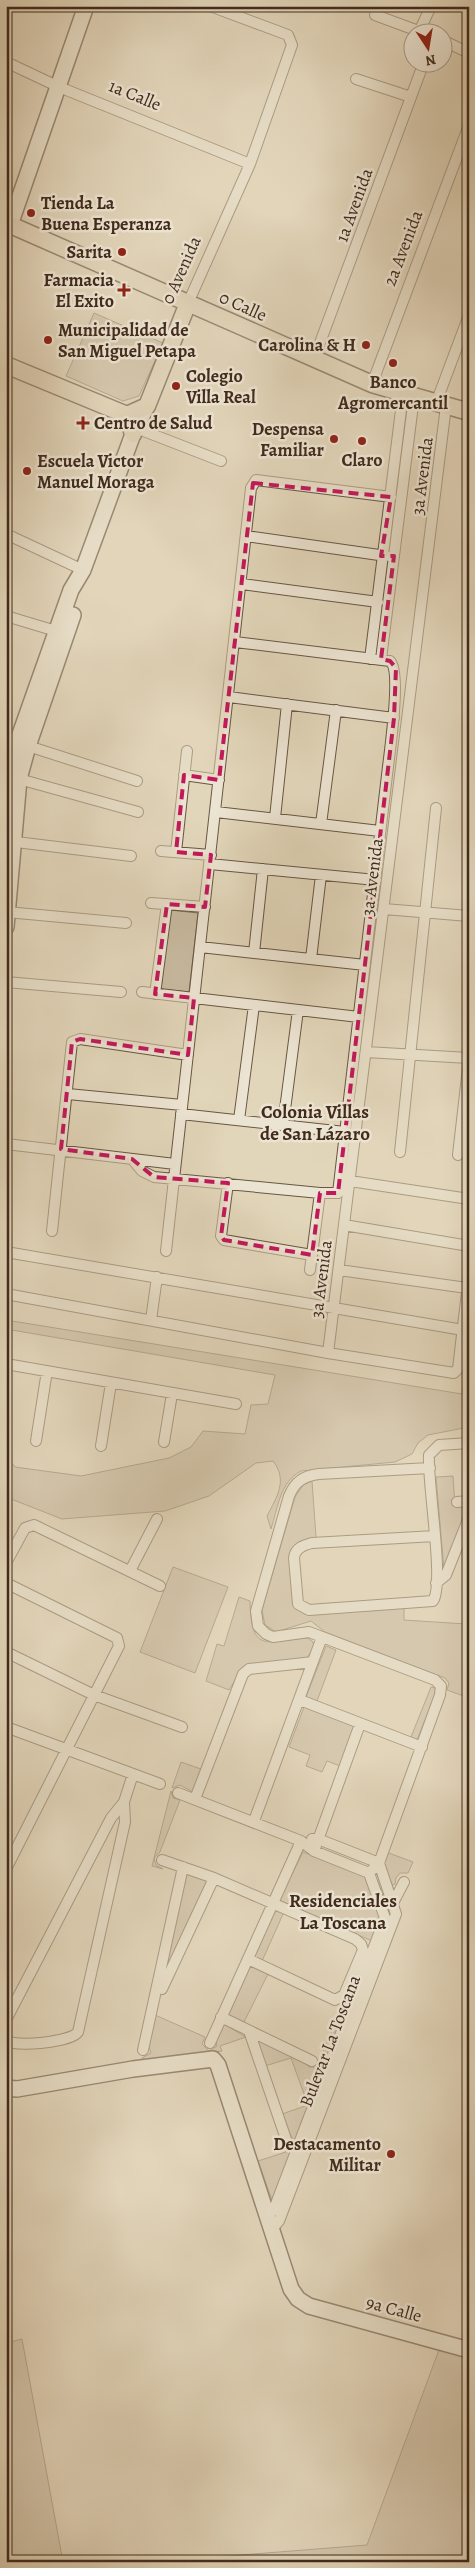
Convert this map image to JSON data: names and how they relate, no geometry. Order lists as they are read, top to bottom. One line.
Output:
{"streets":{"main road":["0 Avenida","0 Calle","9a Calle"],"street":["1a Calle","1a Avenida","2a Avenida","3a Avenida","Bulevar La Toscana"]},"crossings":[["1a Calle","0 Avenida"],["1a Avenida","0 Calle"],["2a Avenida","0 Calle"],["0 Avenida","0 Calle"],["0 Calle","3a Avenida"],["Bulevar La Toscana","9a Calle"]],"districts":["Colonia Villas de San Lázaro","Residenciales La Toscana"],"places":{"other":["Tienda La Buena Esperanza","Sarita","Municipalidad de San Miguel Petapa","Carolina & H","Banco Agromercantil","Colegio Villa Real","Despensa Familiar","Claro","Escuela Victor Manuel Moraga","Destacamento Militar"],"health":["Farmacia El Exito","Centro de Salud"]},"north":"bottom"}
